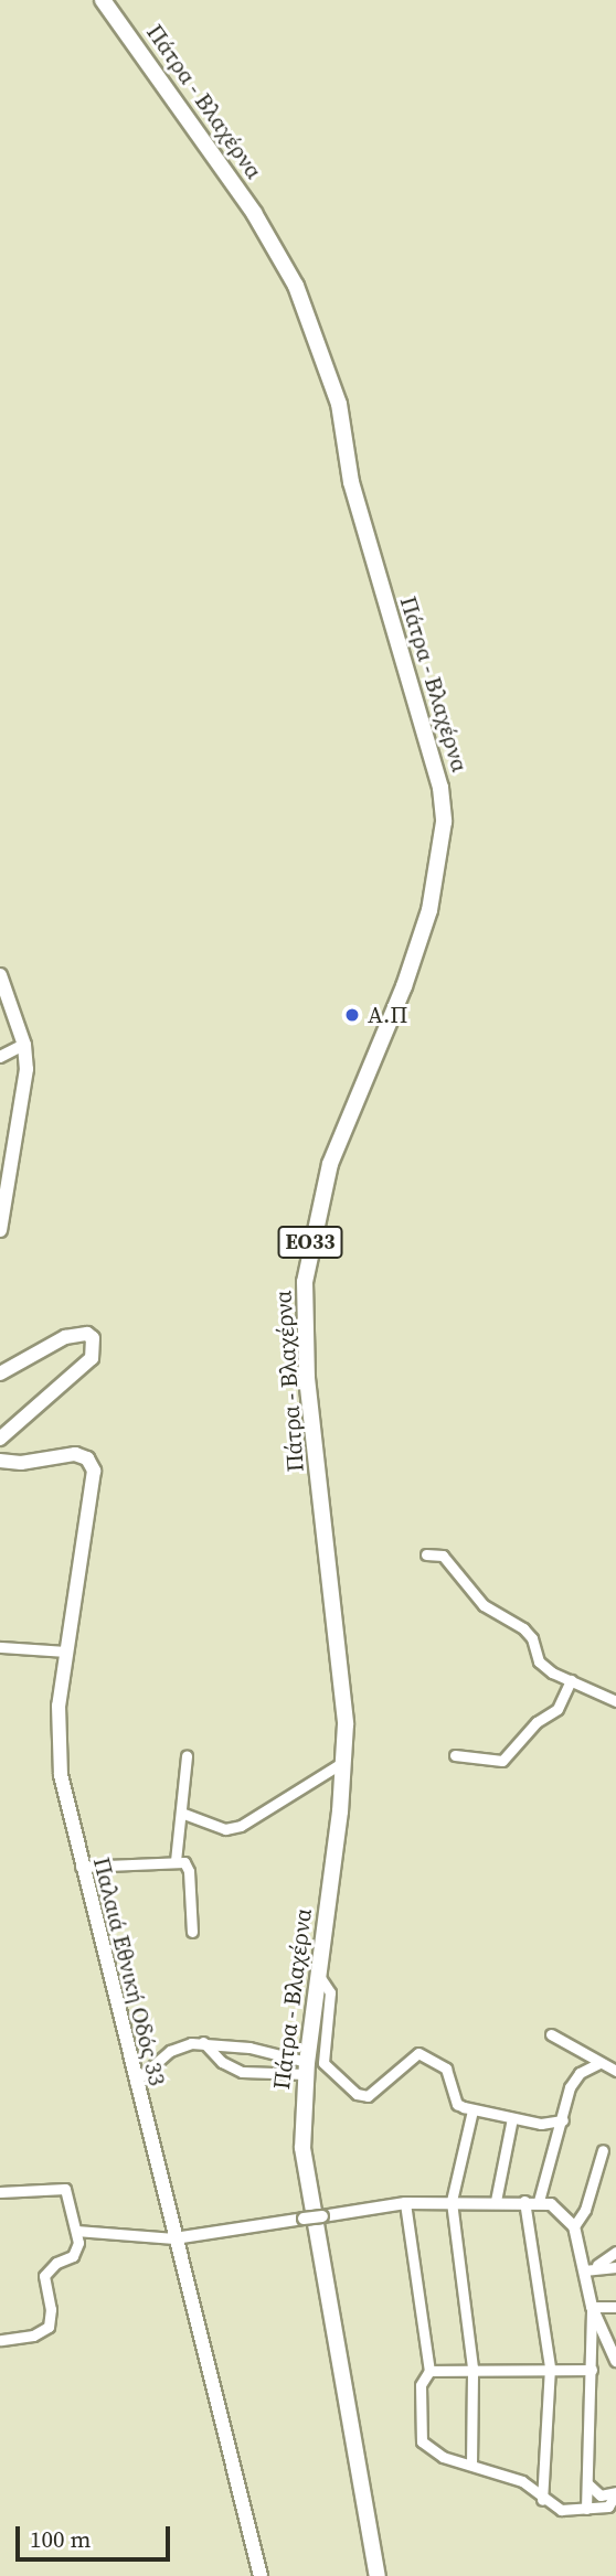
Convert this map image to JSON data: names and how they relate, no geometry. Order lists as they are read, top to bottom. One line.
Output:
{"streets":{"main road":["Πάτρα - Βλαχέρνα","ΕΟ33","Παλαιά Εθνική Οδός 33"]},"places":["Α.Π"],"scale_bar":"100 m"}
